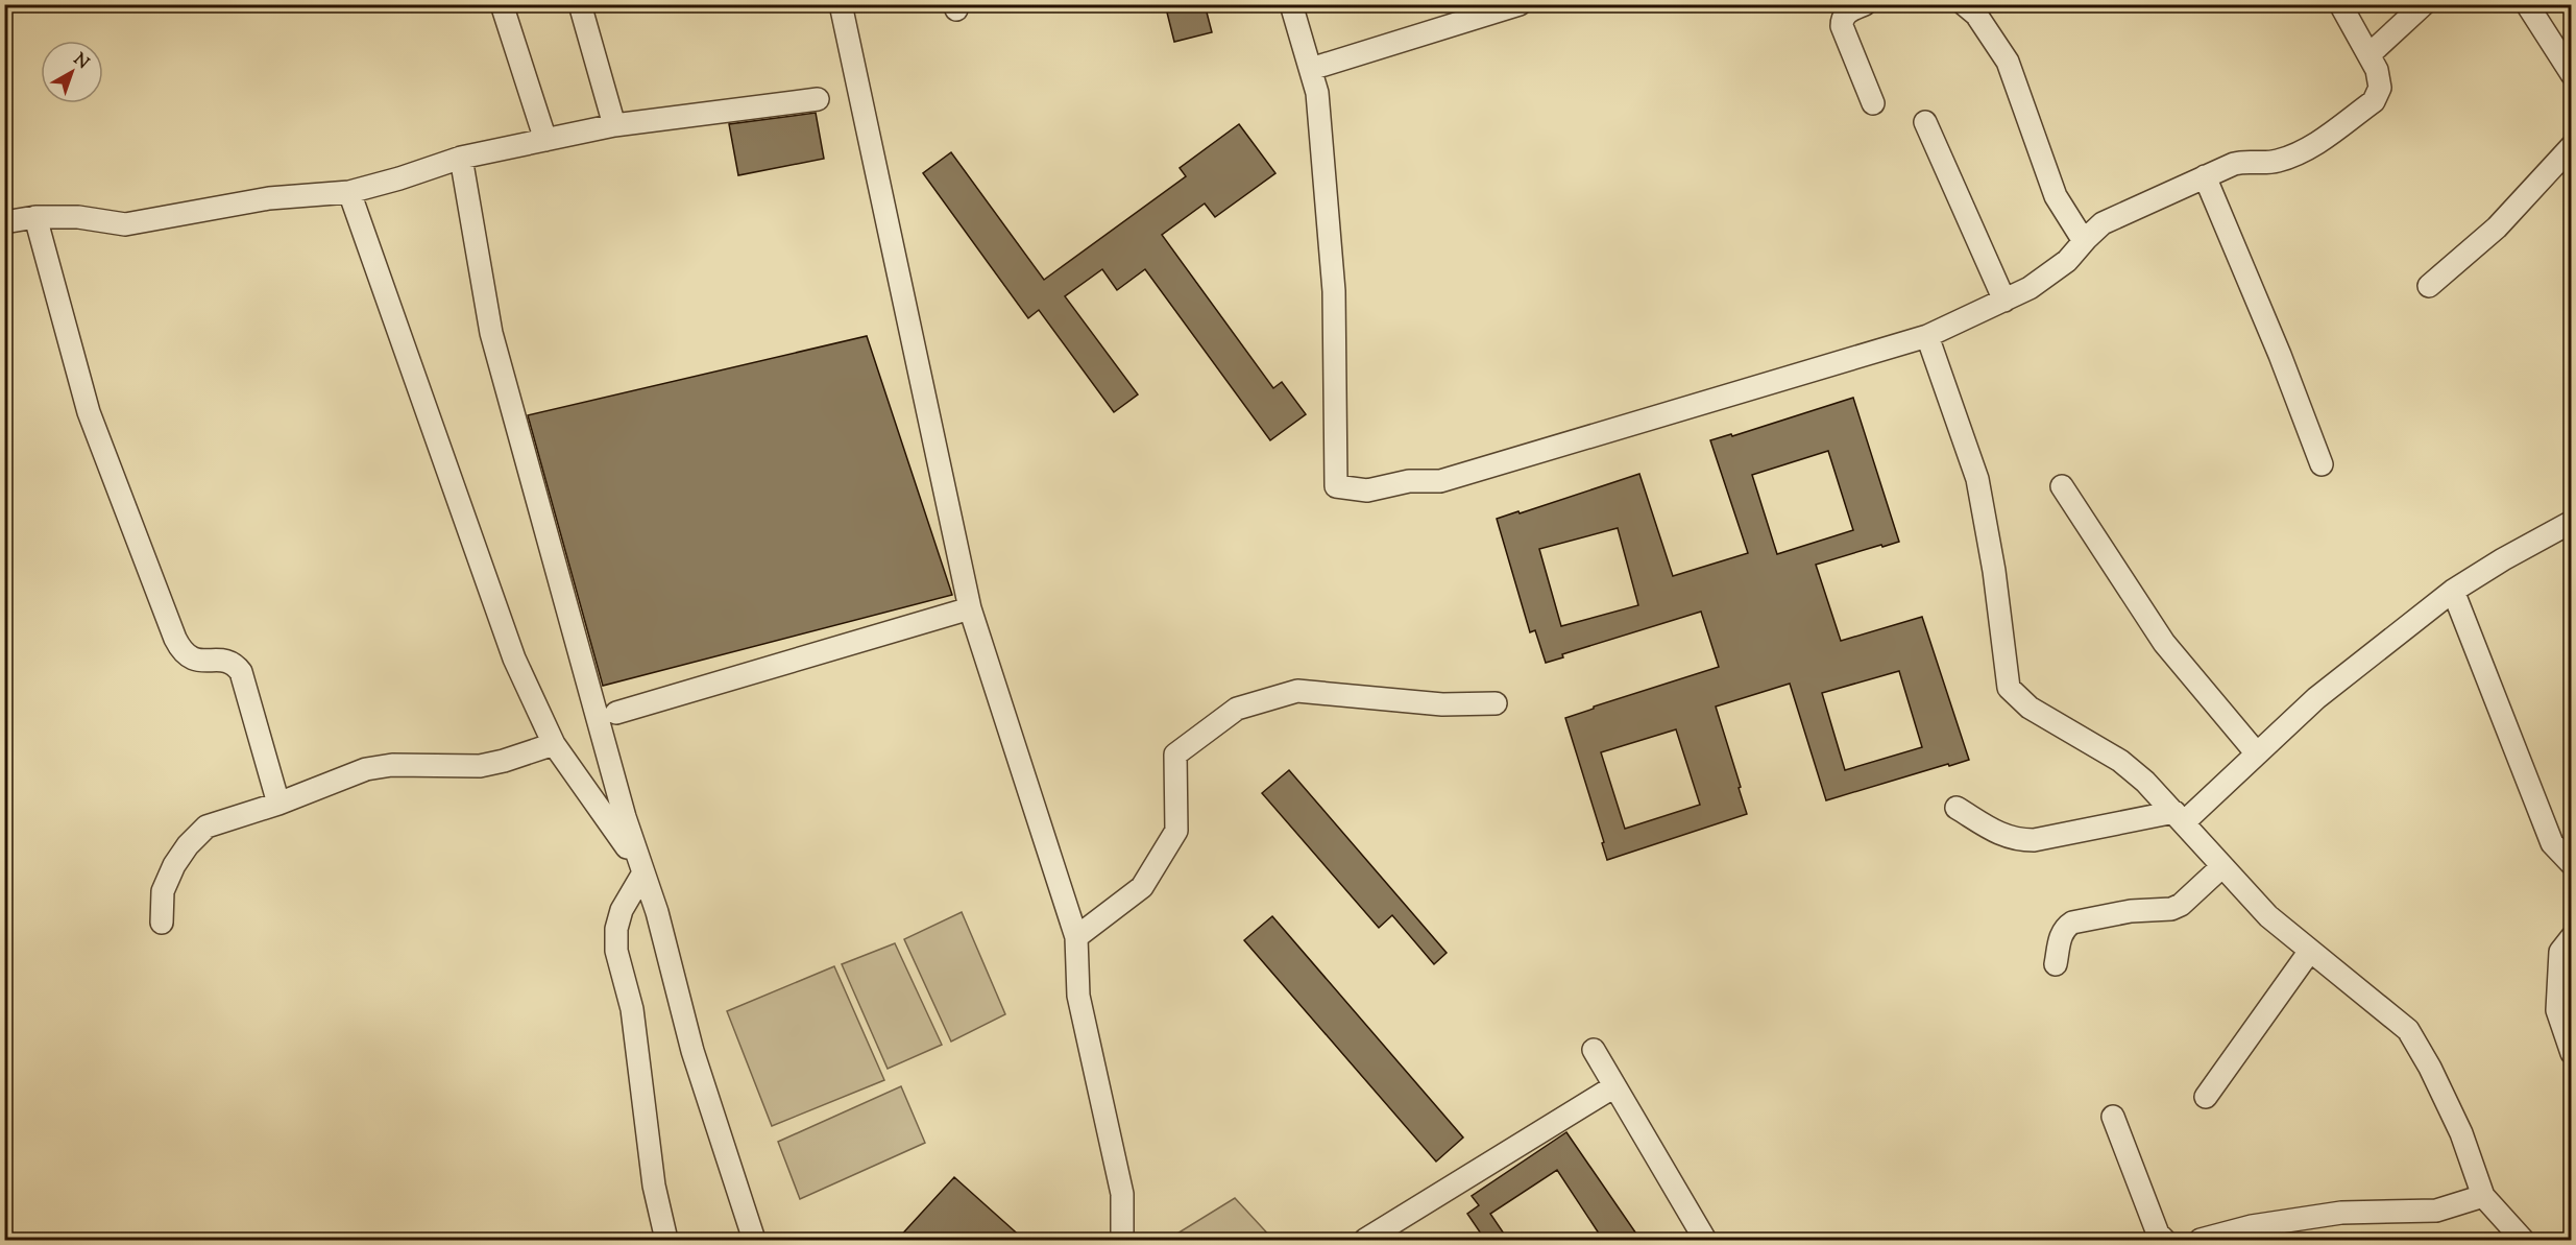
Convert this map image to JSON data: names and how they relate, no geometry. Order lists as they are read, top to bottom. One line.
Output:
{"north":"top right"}
